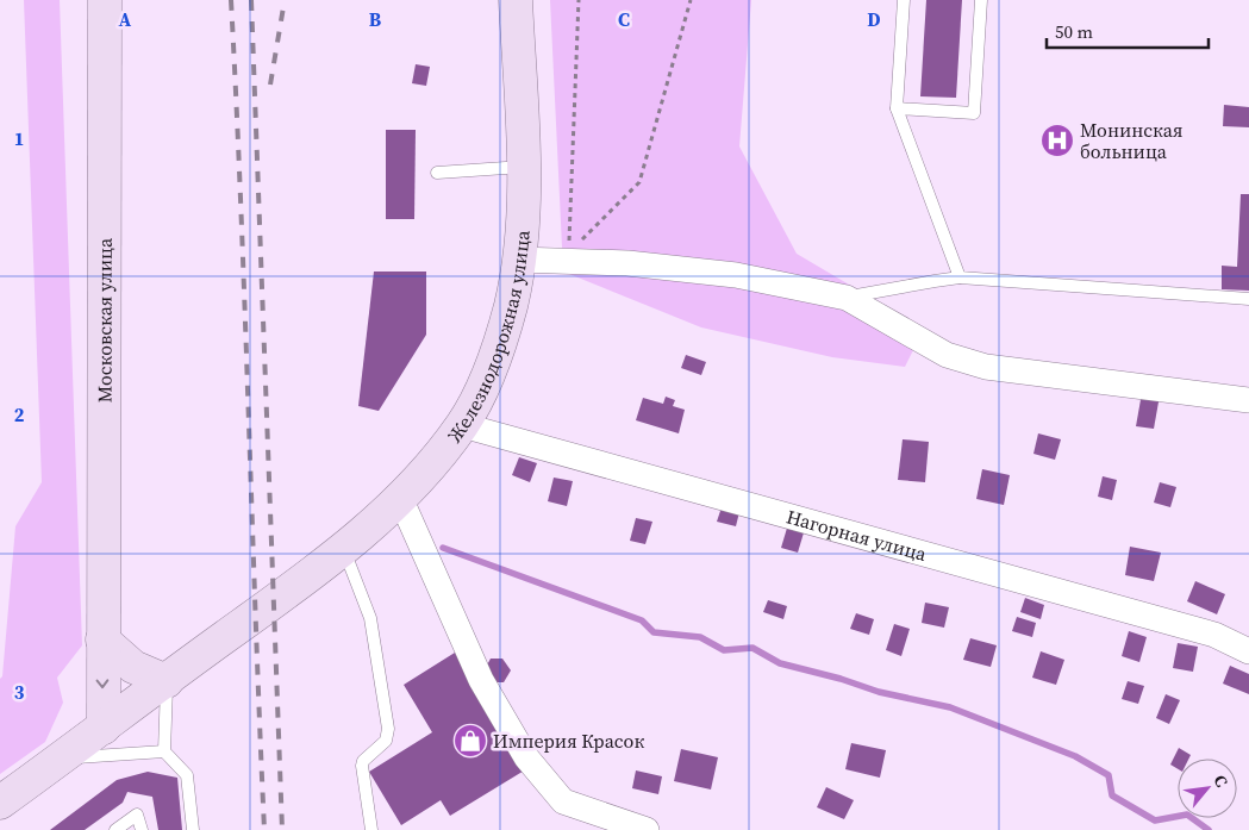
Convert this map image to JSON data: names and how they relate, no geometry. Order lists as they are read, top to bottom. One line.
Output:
{"streets":{"main road":["Московская улица","Железнодорожная улица"],"street":["Нагорная улица"]},"crossings":[["Московская улица","Железнодорожная улица"],["Железнодорожная улица","Нагорная улица"]],"places":{"hospital":["Монинская больница"],"shop":["Империя Красок"]},"scale_bar":"50 m","north":"top right","grid":{"columns":["A","B","C","D"],"rows":["1","2","3"]}}
